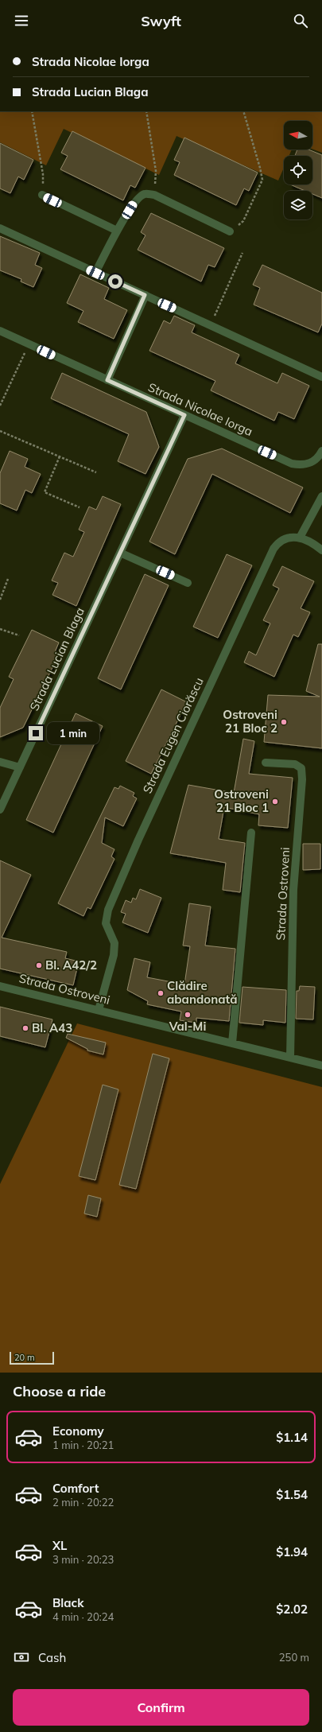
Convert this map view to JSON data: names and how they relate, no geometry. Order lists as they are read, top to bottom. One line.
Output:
{"streets":{"street":["Strada Nicolae Iorga","Strada Lucian Blaga","Strada Eugen Ciorăscu","Strada Ostroveni"]},"crossings":[["Strada Nicolae Iorga","Strada Lucian Blaga"],["Strada Eugen Ciorăscu","Strada Ostroveni"]],"places":["Ostroveni 21 Bloc 2","Ostroveni 21 Bloc 1","Bl. A42/2","Clădire abandonată","Val-Mi","Bl. A43"],"scale_bar":"20 m","north":"left","page":{"header":"Swyft","banner":["Strada Nicolae Iorga","Strada Lucian Blaga"],"bubble":"1 min","scale":"20 m","heading":"Choose a ride","list":[{"name":"Economy","note":"1 min · 20:21","value":"$1.14"},{"name":"Comfort","note":"2 min · 20:22","value":"$1.54"},{"name":"XL","note":"3 min · 20:23","value":"$1.94"},{"name":"Black","note":"4 min · 20:24","value":"$2.02"}],"pay":["Cash","250 m"],"buttons":"Confirm"}}
